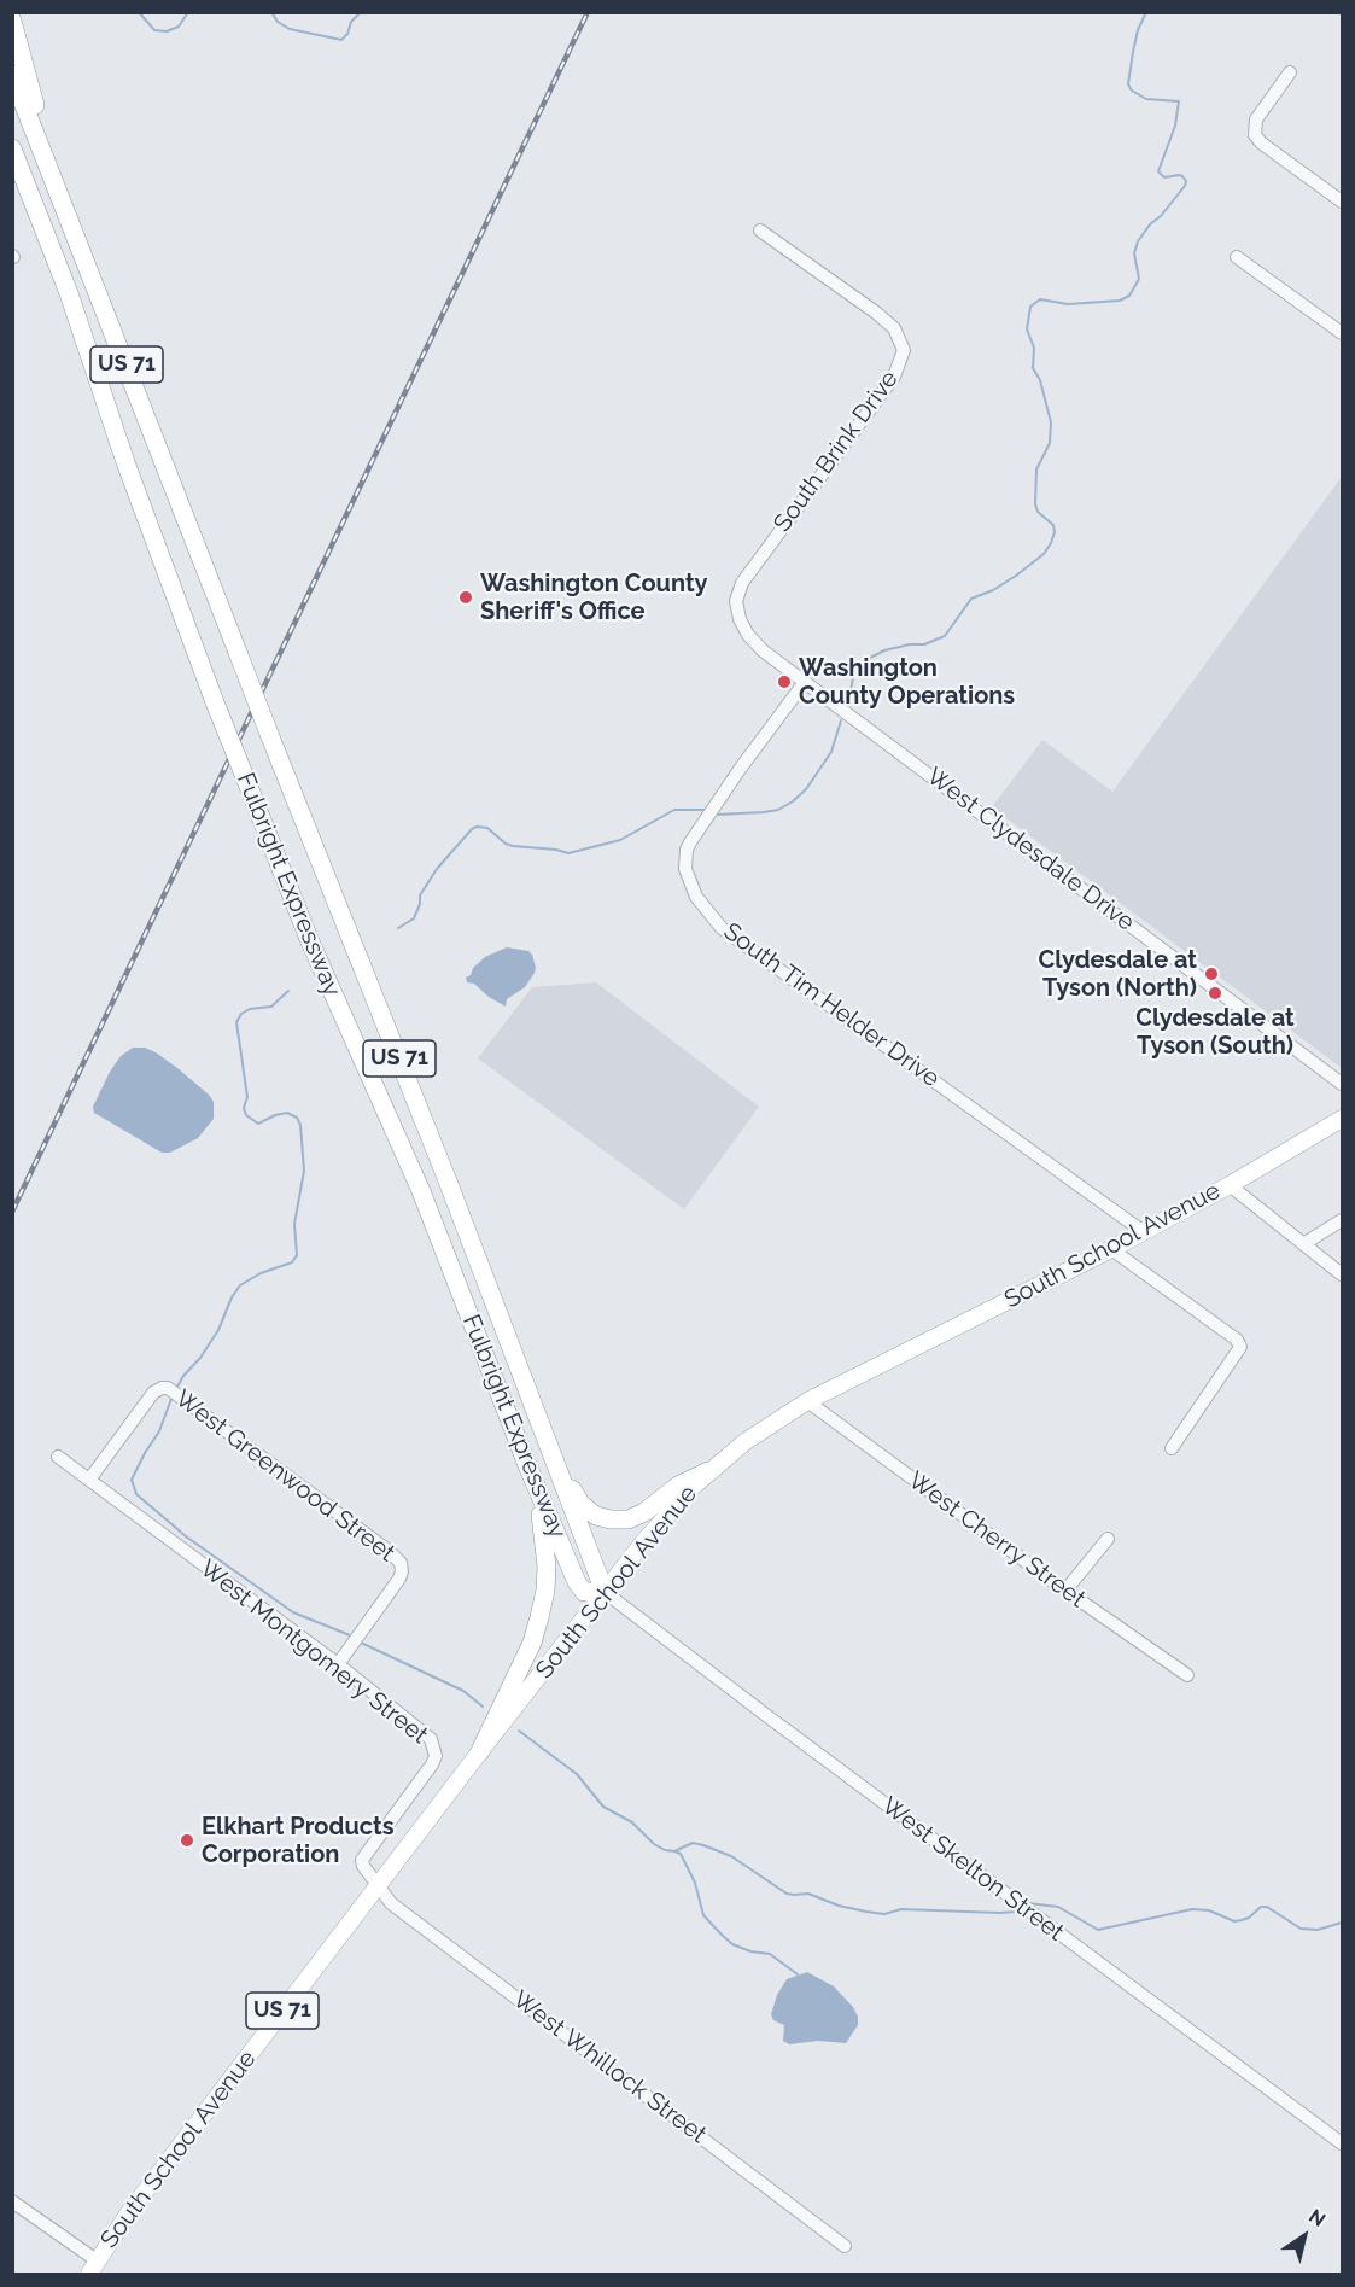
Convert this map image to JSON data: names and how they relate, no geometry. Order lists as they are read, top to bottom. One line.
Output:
{"streets":{"highway":["US 71","Fulbright Expressway"],"main road":["South School Avenue"],"street":["South Brink Drive","West Clydesdale Drive","South Tim Helder Drive","West Greenwood Street","West Cherry Street","West Montgomery Street","West Skelton Street","West Whillock Street"]},"crossings":[["US 71","Fulbright Expressway"],["US 71","South School Avenue"],["US 71","West Skelton Street"],["South Brink Drive","West Clydesdale Drive"],["West Clydesdale Drive","South Tim Helder Drive"],["Fulbright Expressway","South School Avenue"],["Fulbright Expressway","West Skelton Street"],["South Tim Helder Drive","South School Avenue"],["South School Avenue","West Cherry Street"],["South School Avenue","West Montgomery Street"],["South School Avenue","West Skelton Street"],["South School Avenue","West Whillock Street"],["West Greenwood Street","West Montgomery Street"],["West Montgomery Street","West Whillock Street"]],"places":["Washington County Sheriff's Office","Washington County Operations","Clydesdale at Tyson (North)","Clydesdale at Tyson (South)","Elkhart Products Corporation"],"north":"top right"}
